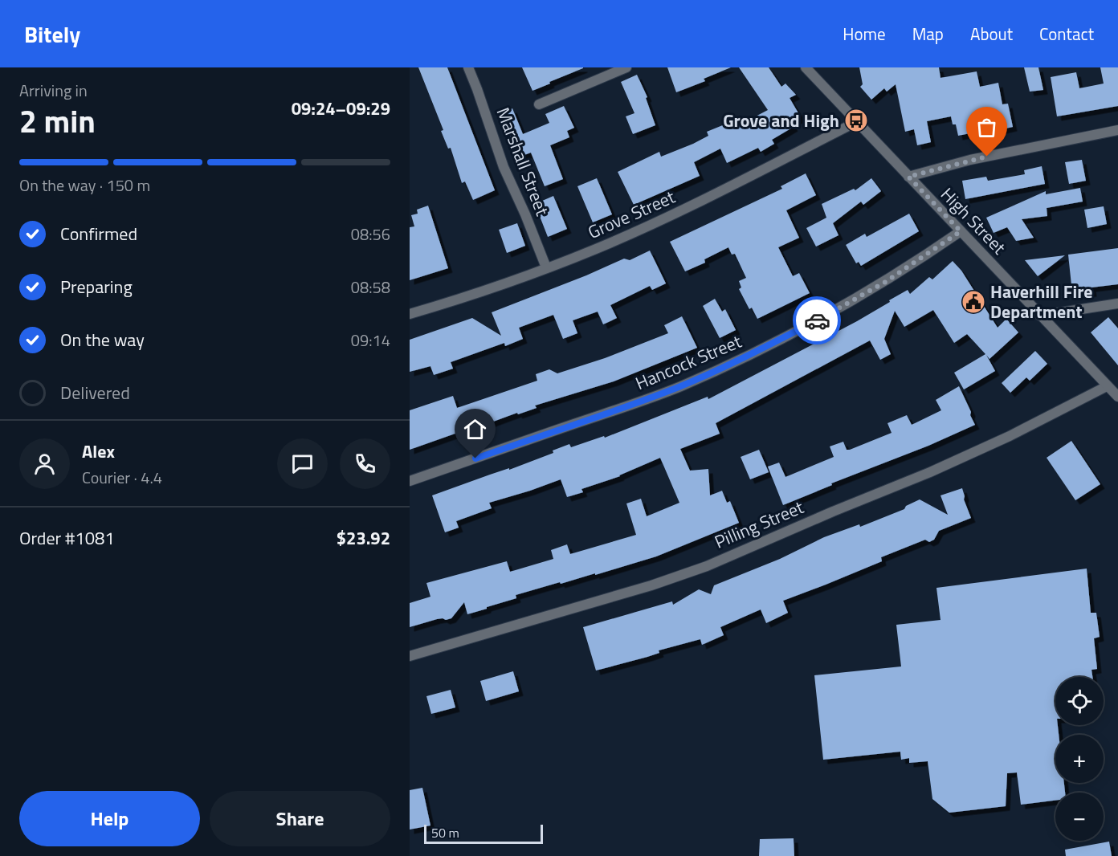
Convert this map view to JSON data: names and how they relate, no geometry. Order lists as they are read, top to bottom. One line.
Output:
{"streets":{"street":["Marshall Street","Grove Street","High Street","Hancock Street","Pilling Street"]},"crossings":[["Marshall Street","Grove Street"],["Grove Street","High Street"],["High Street","Hancock Street"],["High Street","Pilling Street"]],"places":{"bus stop":["Grove and High"],"public building":["Haverhill Fire Department"]},"scale_bar":"50 m","page":{"header":"Bitely","nav":["Home","Map","About","Contact"],"heading":["2 min","Arriving in","09:24–09:29"],"panel":["Alex","Courier · 4.4","Order #1081","$23.92"],"bar":"On the way · 150 m","list":[["Confirmed","08:56"],["Preparing","08:58"],["On the way","09:14"],"Delivered"],"map_buttons":["+","−"],"buttons":["Help","Share"],"scale":"50 m"}}
